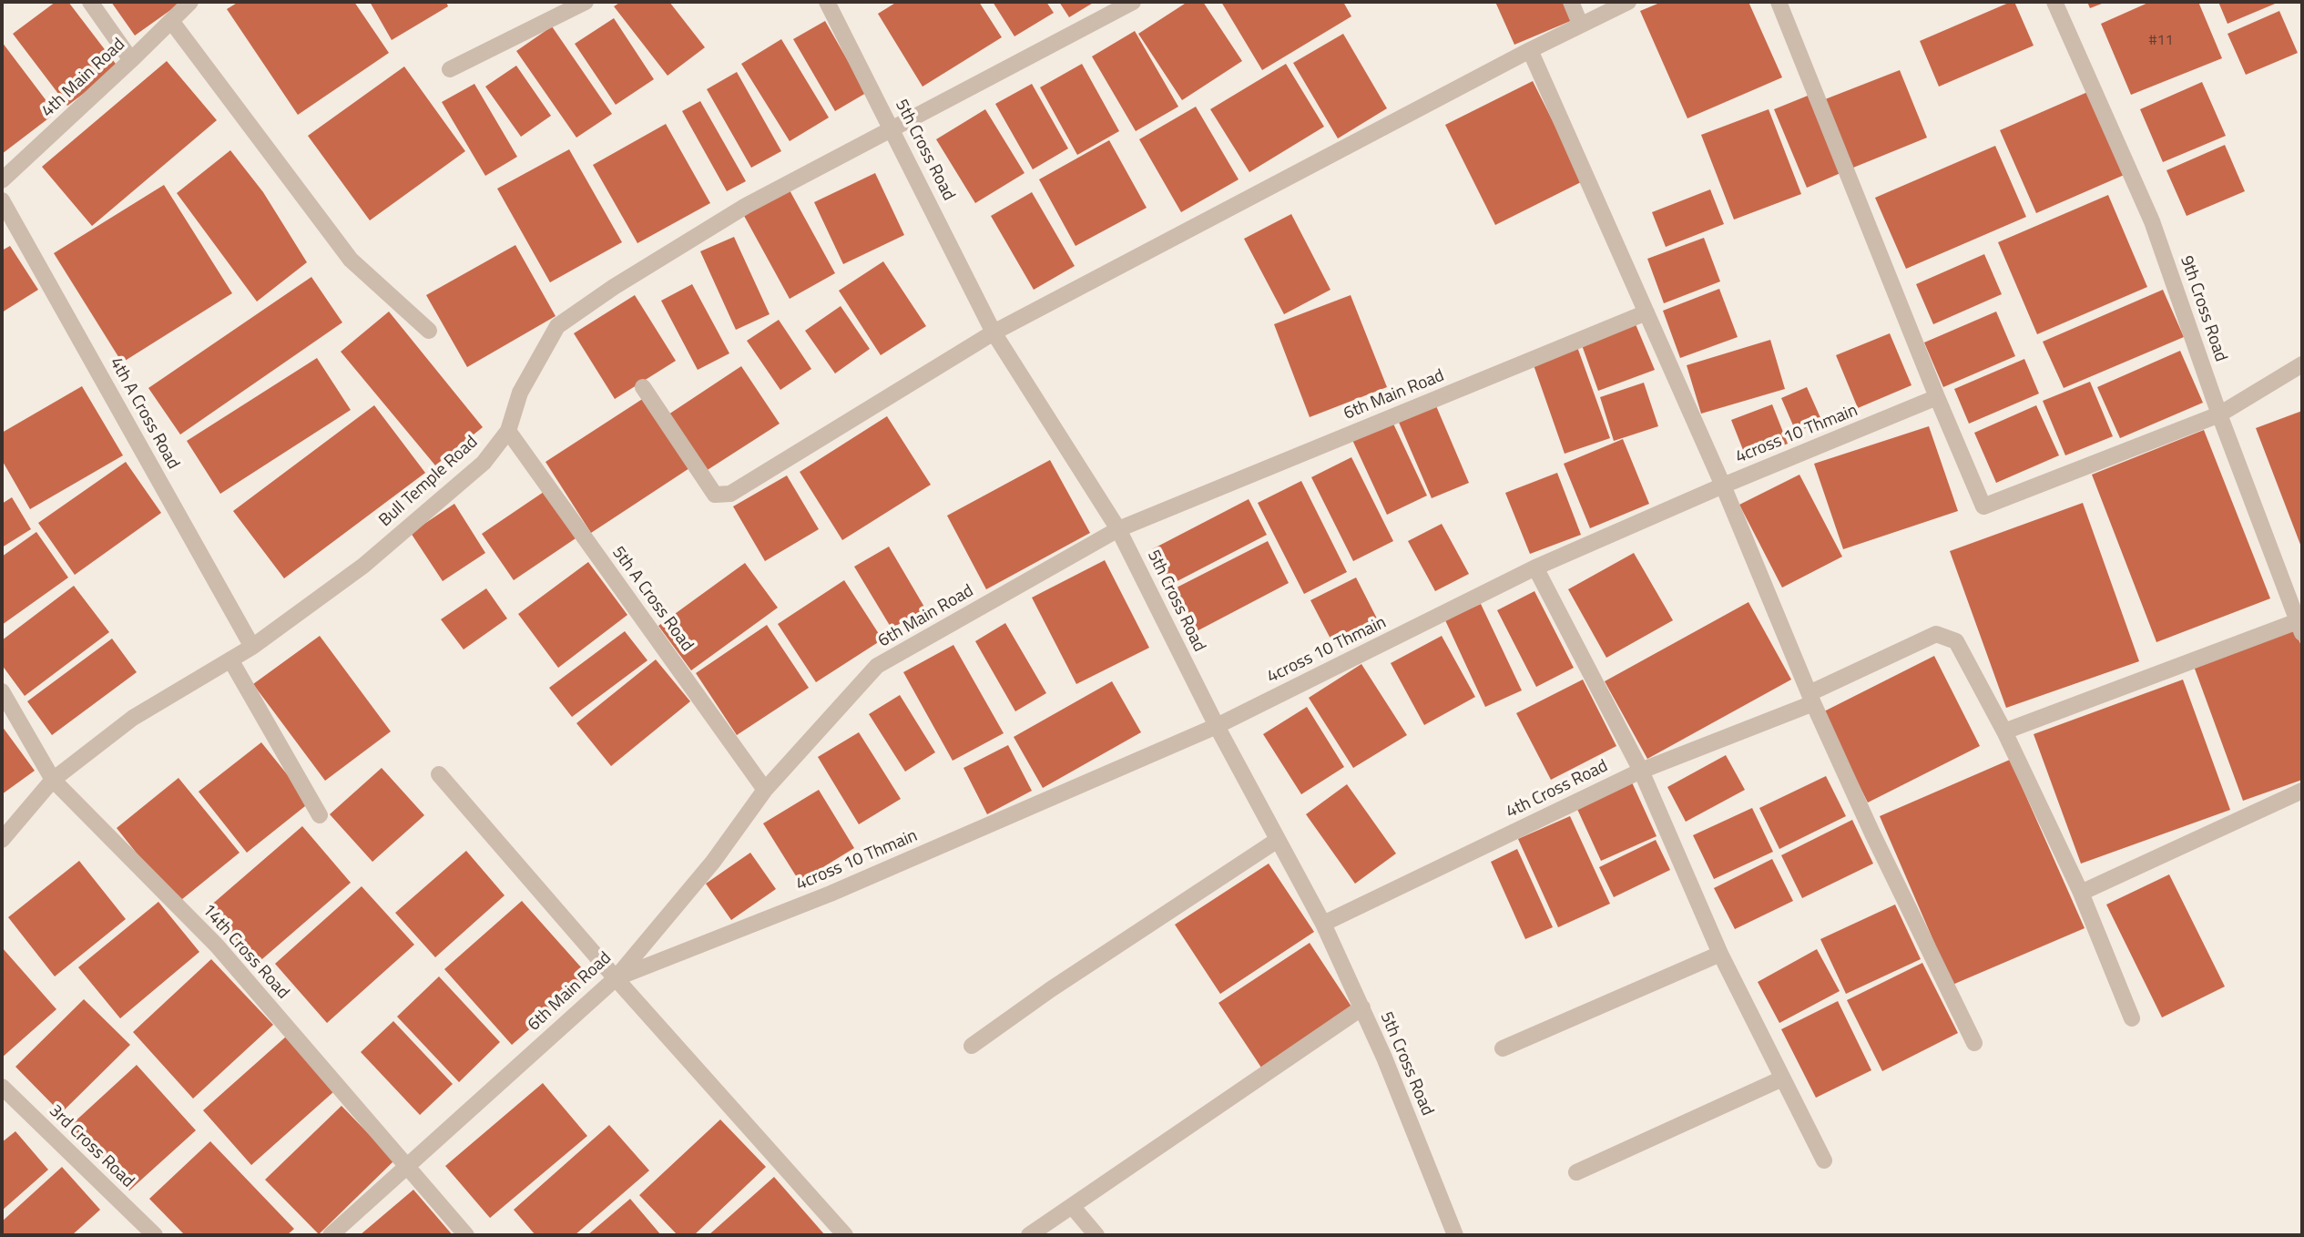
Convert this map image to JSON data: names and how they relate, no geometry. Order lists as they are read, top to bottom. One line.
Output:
{"streets":{"street":["4th Main Road","5th Cross Road","9th Cross Road","6th Main Road","4th A Cross Road","4cross 10 Thmain","Bull Temple Road","5th A Cross Road","4th Cross Road","14th Cross Road","3rd Cross Road"]},"crossings":[["5th Cross Road","6th Main Road"],["5th Cross Road","4cross 10 Thmain"],["5th Cross Road","Bull Temple Road"],["5th Cross Road","4th Cross Road"],["6th Main Road","4cross 10 Thmain"],["6th Main Road","5th A Cross Road"],["6th Main Road","14th Cross Road"],["4th A Cross Road","Bull Temple Road"],["Bull Temple Road","5th A Cross Road"],["Bull Temple Road","14th Cross Road"]],"house_numbers":["#11"]}
